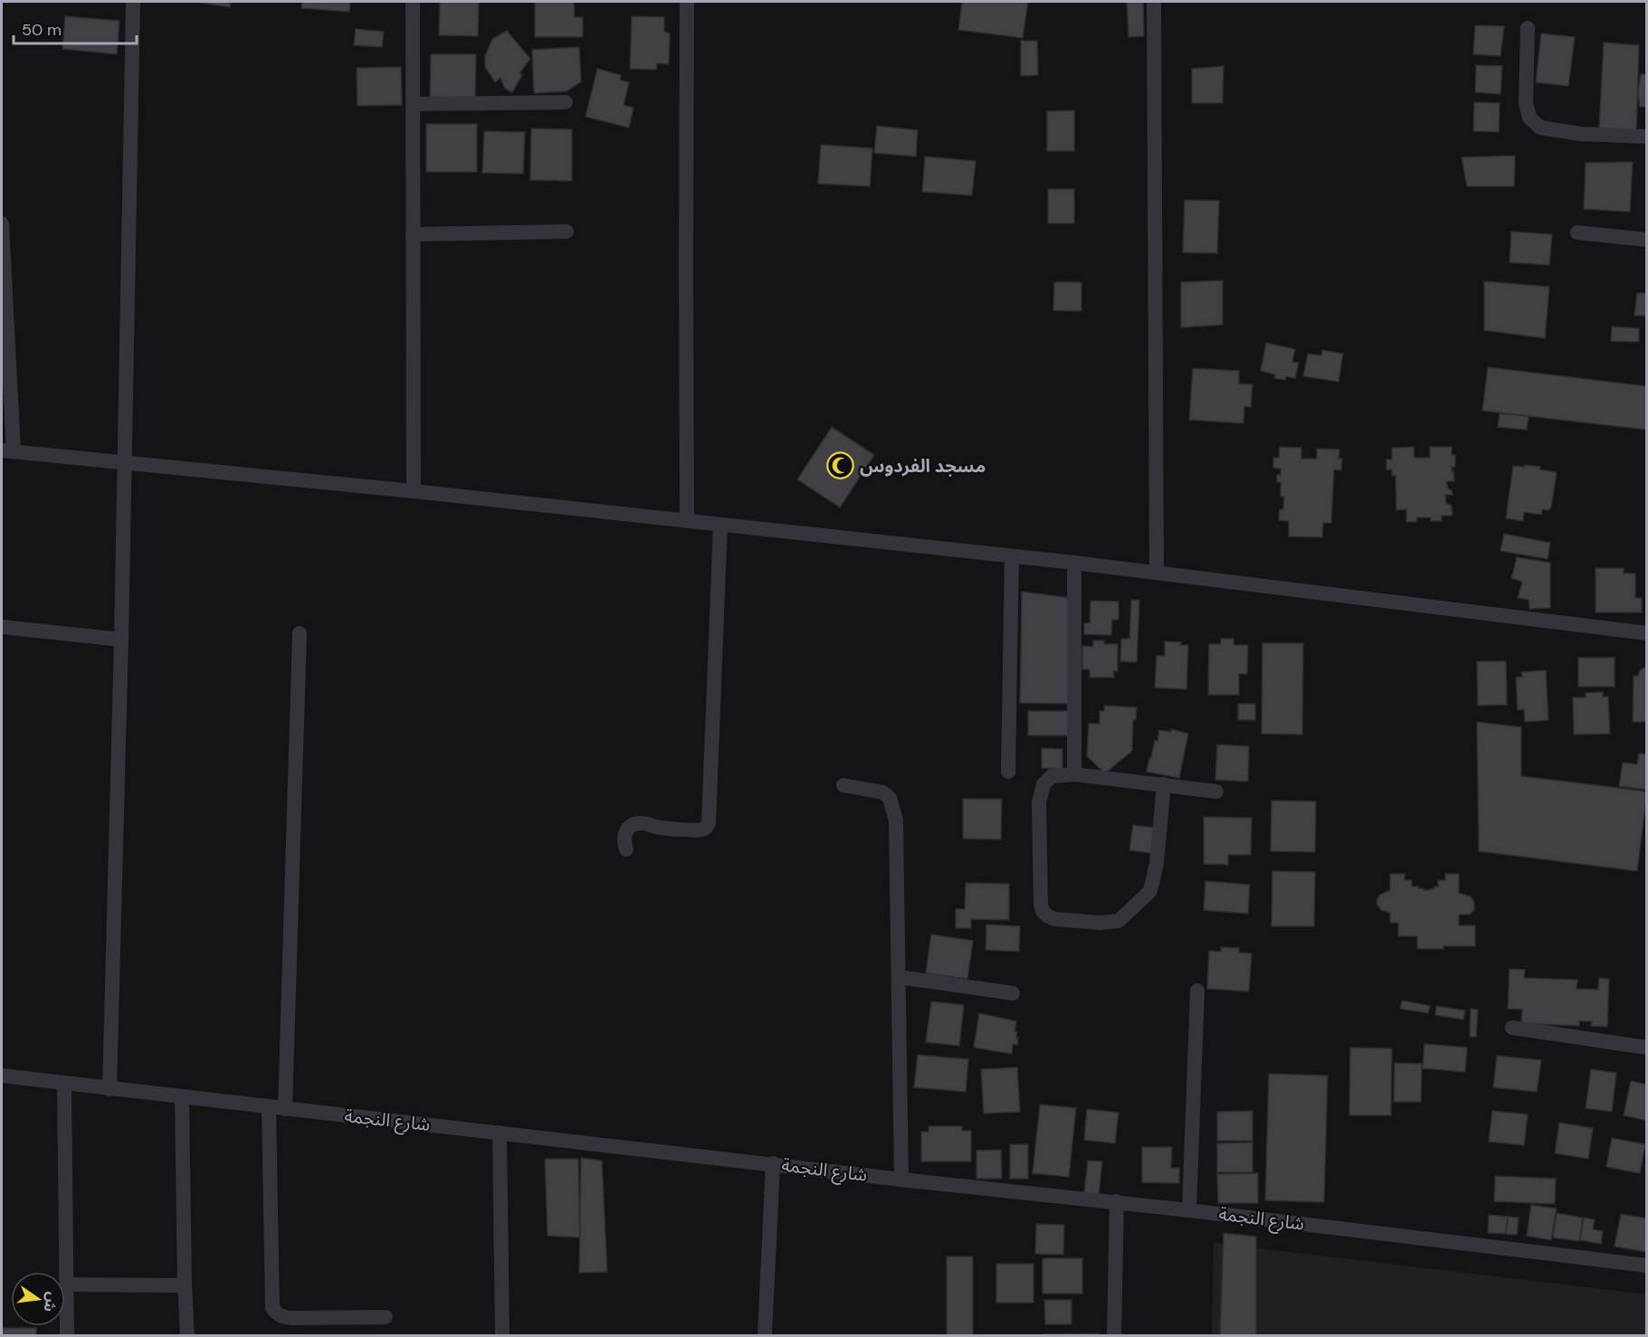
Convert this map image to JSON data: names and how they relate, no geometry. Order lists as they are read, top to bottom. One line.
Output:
{"streets":{"street":["شارع النجمة"]},"places":{"mosque":["مسجد الفردوس"]},"scale_bar":"50 m","north":"right"}
